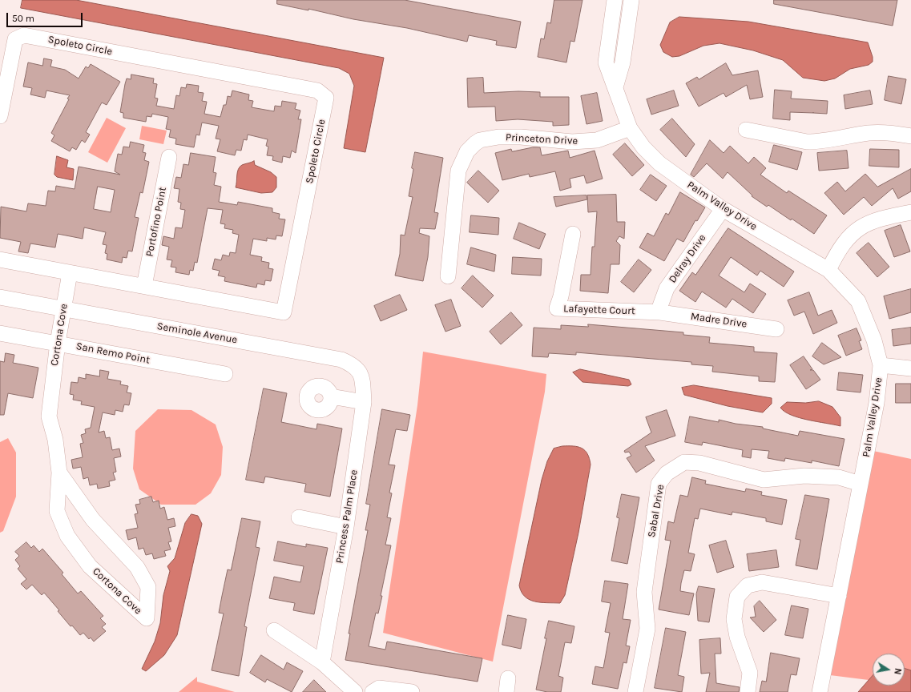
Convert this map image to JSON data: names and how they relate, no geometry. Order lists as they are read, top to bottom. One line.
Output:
{"streets":{"street":["Spoleto Circle","Princeton Drive","Palm Valley Drive","Portofino Point","Delray Drive","Lafayette Court","Madre Drive","Seminole Avenue","Cortona Cove","San Remo Point","Sabal Drive","Princess Palm Place"]},"crossings":[["Spoleto Circle","Portofino Point"],["Spoleto Circle","Cortona Cove"],["Princeton Drive","Palm Valley Drive"],["Palm Valley Drive","Delray Drive"],["Palm Valley Drive","Sabal Drive"],["Delray Drive","Lafayette Court"],["Delray Drive","Madre Drive"],["Lafayette Court","Madre Drive"],["Seminole Avenue","Cortona Cove"],["Seminole Avenue","Princess Palm Place"],["Cortona Cove","San Remo Point"]],"scale_bar":"50 m","north":"right"}
